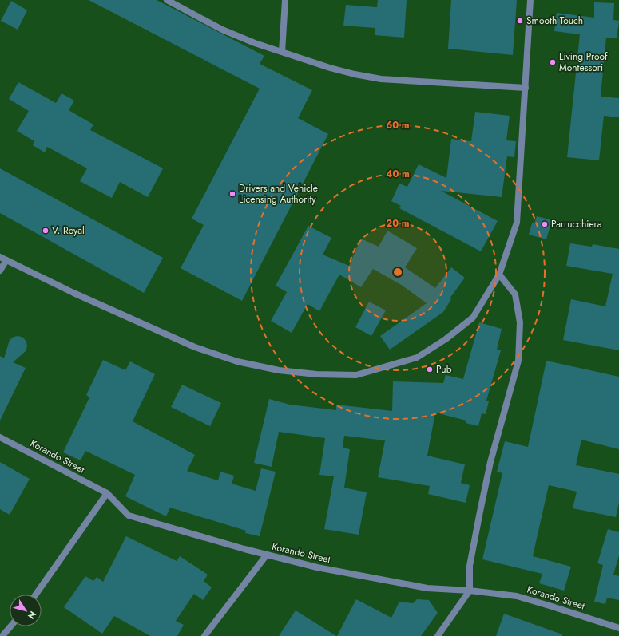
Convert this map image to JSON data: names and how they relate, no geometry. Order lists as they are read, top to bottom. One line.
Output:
{"streets":{"street":["Korando Street"]},"places":["Smooth Touch","Living Proof Montessori","Drivers and Vehicle Licensing Authority","Parrucchiera","V. Royal","Pub"],"north":"bottom right","rings":["60 m","40 m","20 m"]}
